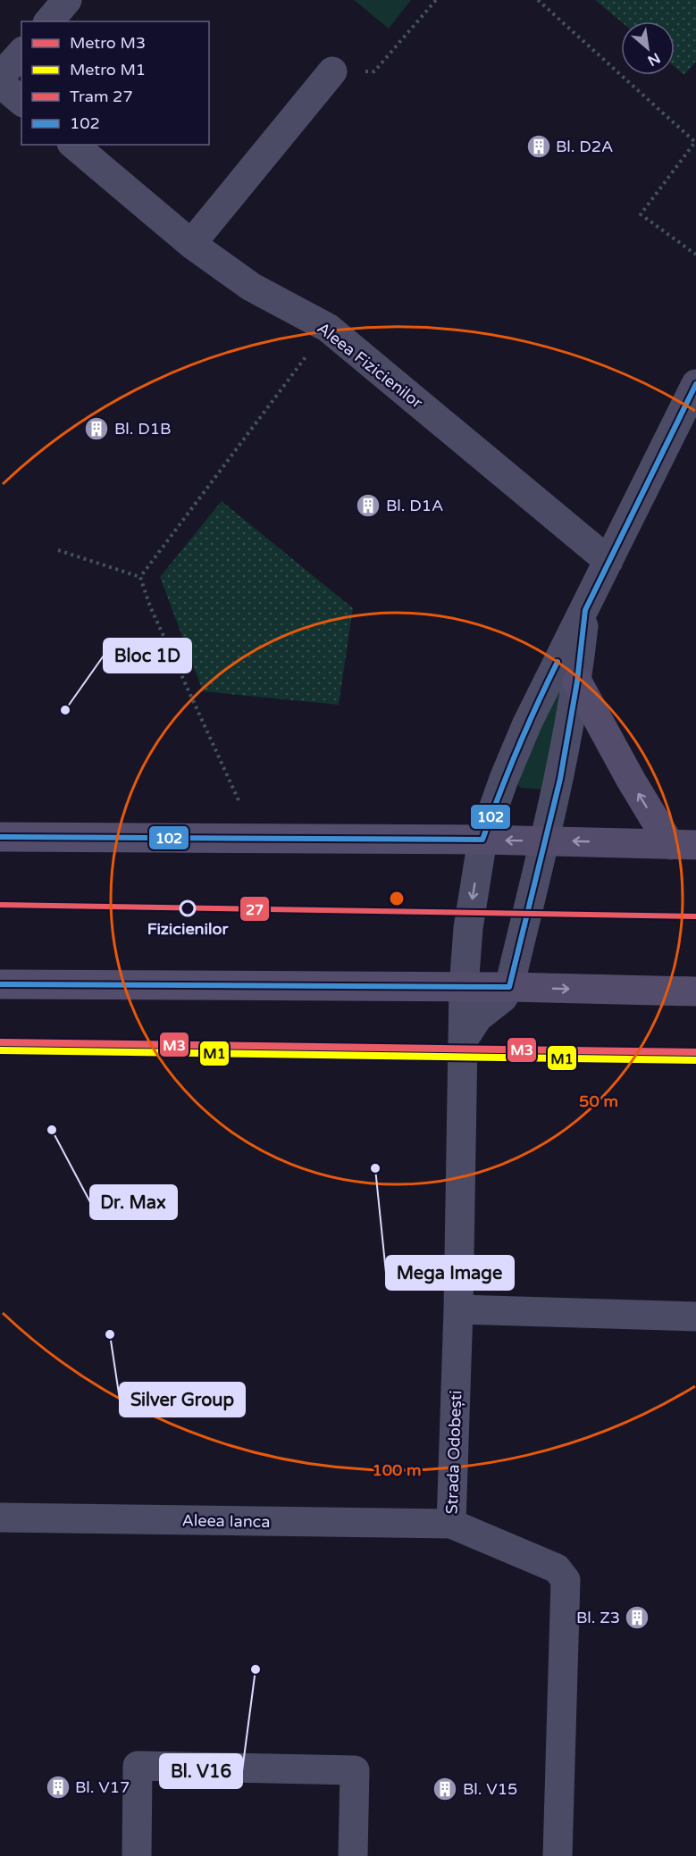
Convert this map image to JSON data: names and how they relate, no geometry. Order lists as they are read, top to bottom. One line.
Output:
{"streets":{"street":["Aleea Fizicienilor","Strada Odobești","Aleea Ianca"]},"crossings":[["Aleea Fizicienilor","Strada Odobești"],["Strada Odobești","Aleea Ianca"]],"places":{"building":["Bl. D2A","Bl. D1B","Bl. D1A","Bl. Z3","Bl. V17","Bl. V15"],"other":["Bloc 1D","Fizicienilor","Dr. Max","Mega Image","Silver Group","Bl. V16"]},"lines":["transit line 102","tram line 27","metro line M3","metro line M1"],"legend":["Metro M3","Metro M1","Tram 27","102"],"north":"bottom right","rings":["50 m","100 m"]}
